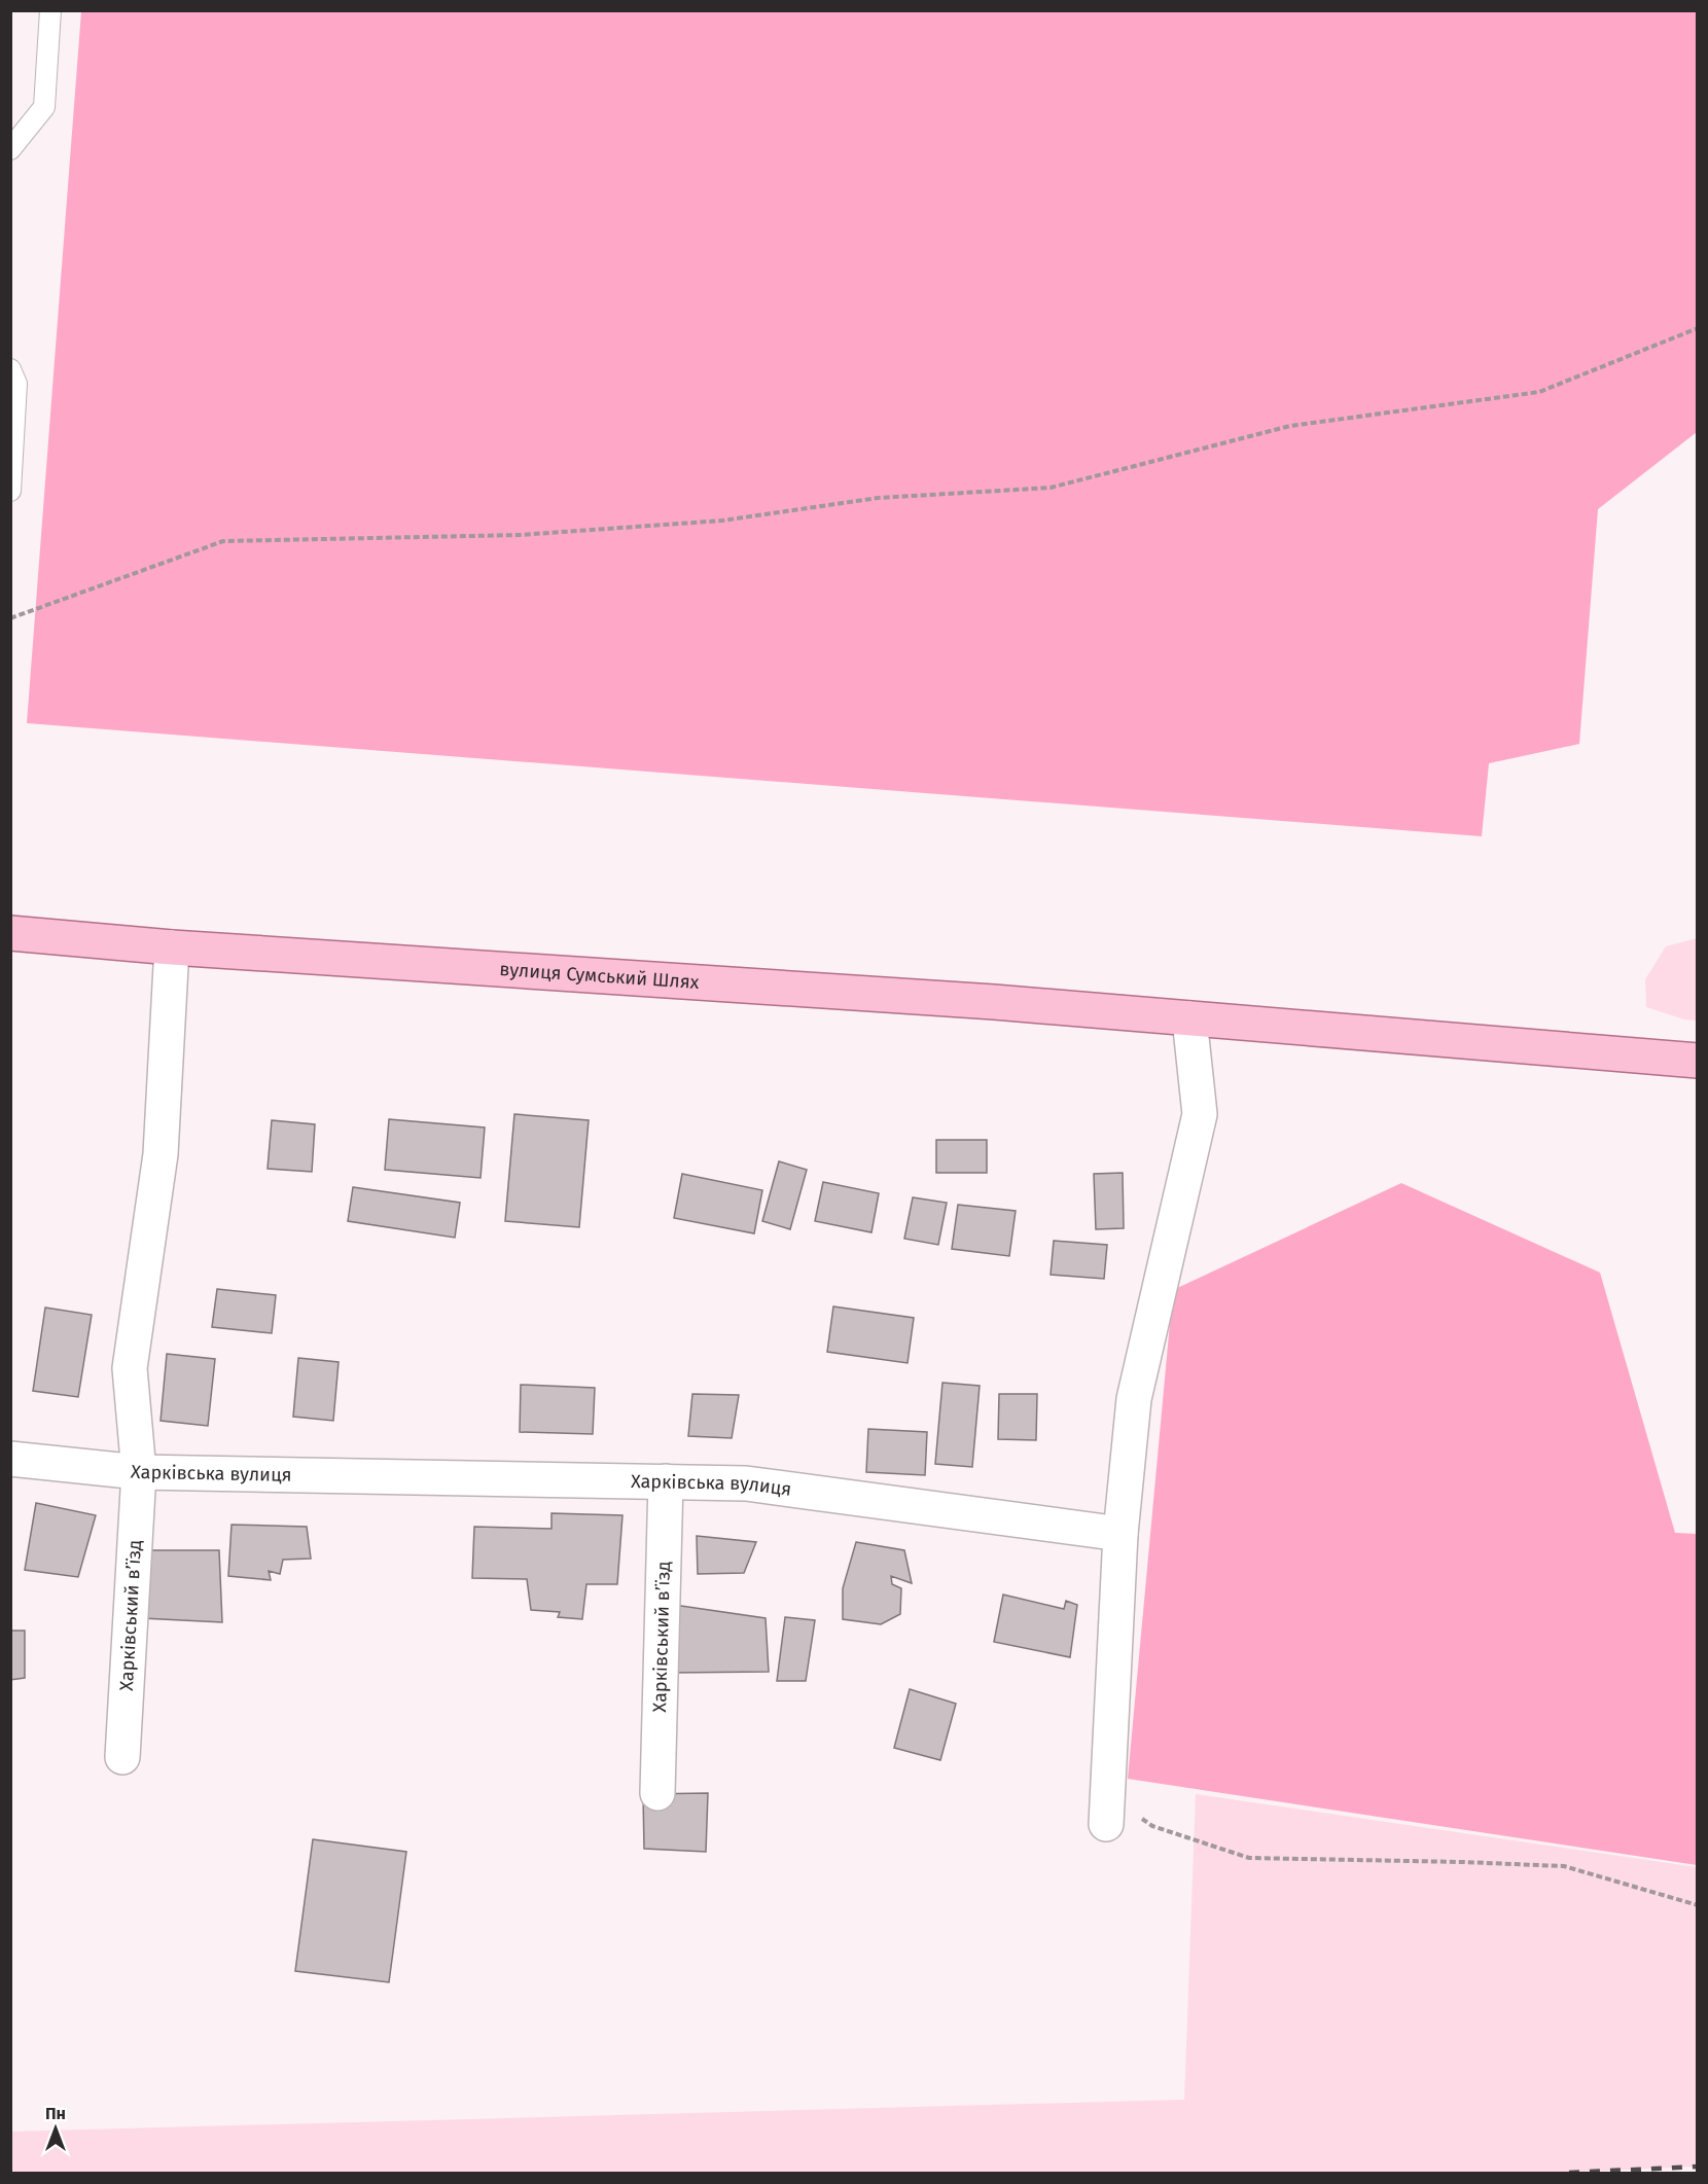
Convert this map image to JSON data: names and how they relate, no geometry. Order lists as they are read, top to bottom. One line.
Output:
{"streets":{"main road":["вулиця Сумський Шлях"],"street":["Харківська вулиця","Харківський в’їзд"]},"crossings":[["вулиця Сумський Шлях","Харківський в’їзд"],["Харківська вулиця","Харківський в’їзд"]],"north":"top"}
